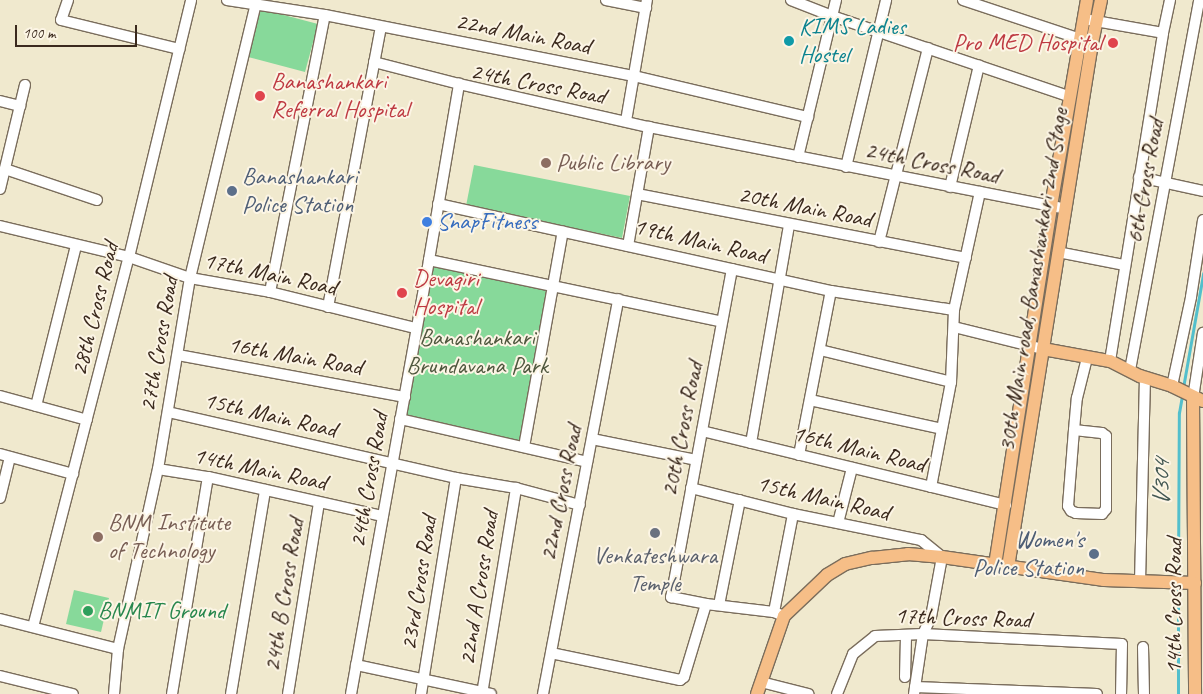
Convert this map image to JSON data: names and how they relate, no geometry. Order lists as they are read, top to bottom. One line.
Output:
{"streets":{"main road":["30th Main road, Banashankari 2nd Stage","14th Cross Road"],"street":["22nd Main Road","24th Cross Road","6th Cross Road","20th Main Road","19th Main Road","17th Main Road","28th Cross Road","27th Cross Road","16th Main Road","15th Main Road","20th Cross Road","14th Main Road","22nd Cross Road","23rd Cross Road","22nd A Cross Road","24th B Cross Road","17th Cross Road"]},"crossings":[["22nd Main Road","27th Cross Road"],["24th Cross Road","19th Main Road"],["24th Cross Road","17th Main Road"],["24th Cross Road","30th Main road, Banashankari 2nd Stage"],["24th Cross Road","16th Main Road"],["24th Cross Road","15th Main Road"],["24th Cross Road","14th Main Road"],["19th Main Road","20th Cross Road"],["17th Main Road","28th Cross Road"],["17th Main Road","27th Cross Road"],["30th Main road, Banashankari 2nd Stage","16th Main Road"],["27th Cross Road","16th Main Road"],["27th Cross Road","15th Main Road"],["27th Cross Road","14th Main Road"],["16th Main Road","20th Cross Road"],["15th Main Road","20th Cross Road"],["14th Main Road","24th B Cross Road"]],"water":["V304"],"parks":["Banashankari Brundavana Park"],"places":["KIMS Ladies Hostel","Pro MED Hospital","Banashankari Referral Hospital","Public Library","Banashankari Police Station","SnapFitness","Devagiri Hospital","Venkateshwara Temple","BNM Institute of Technology","Women's Police Station","BNMIT Ground"],"scale_bar":"100 m"}
